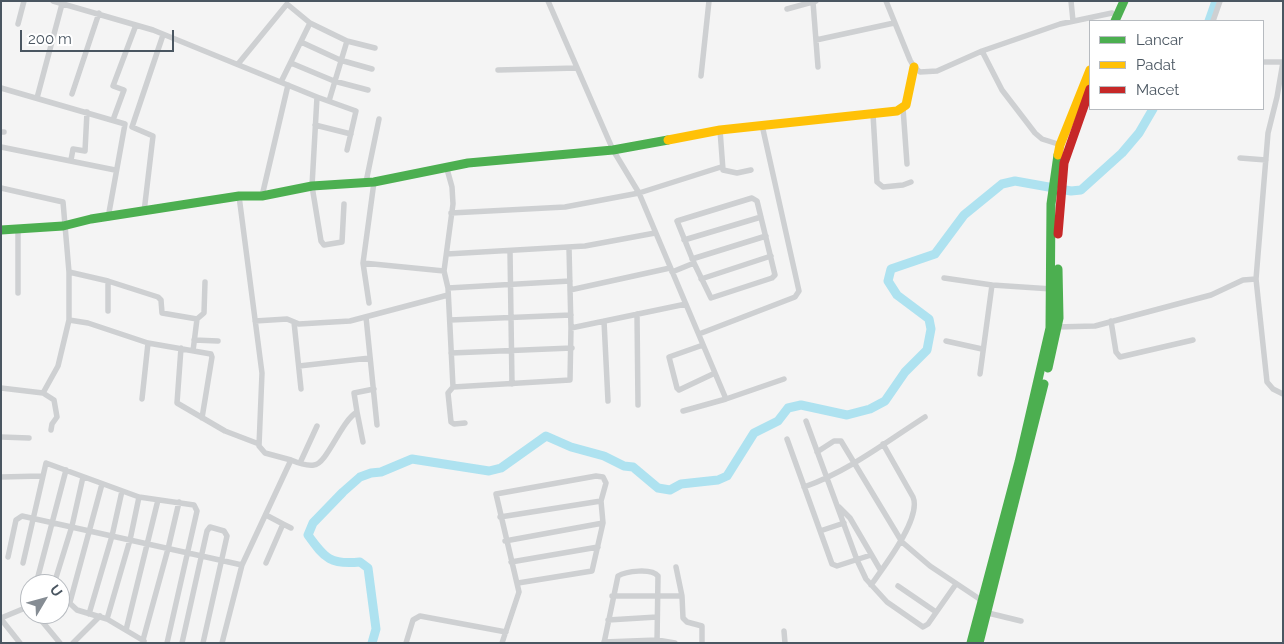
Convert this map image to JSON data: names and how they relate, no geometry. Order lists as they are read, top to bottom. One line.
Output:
{"legend":["Lancar","Padat","Macet"],"scale_bar":"200 m","north":"top right"}
